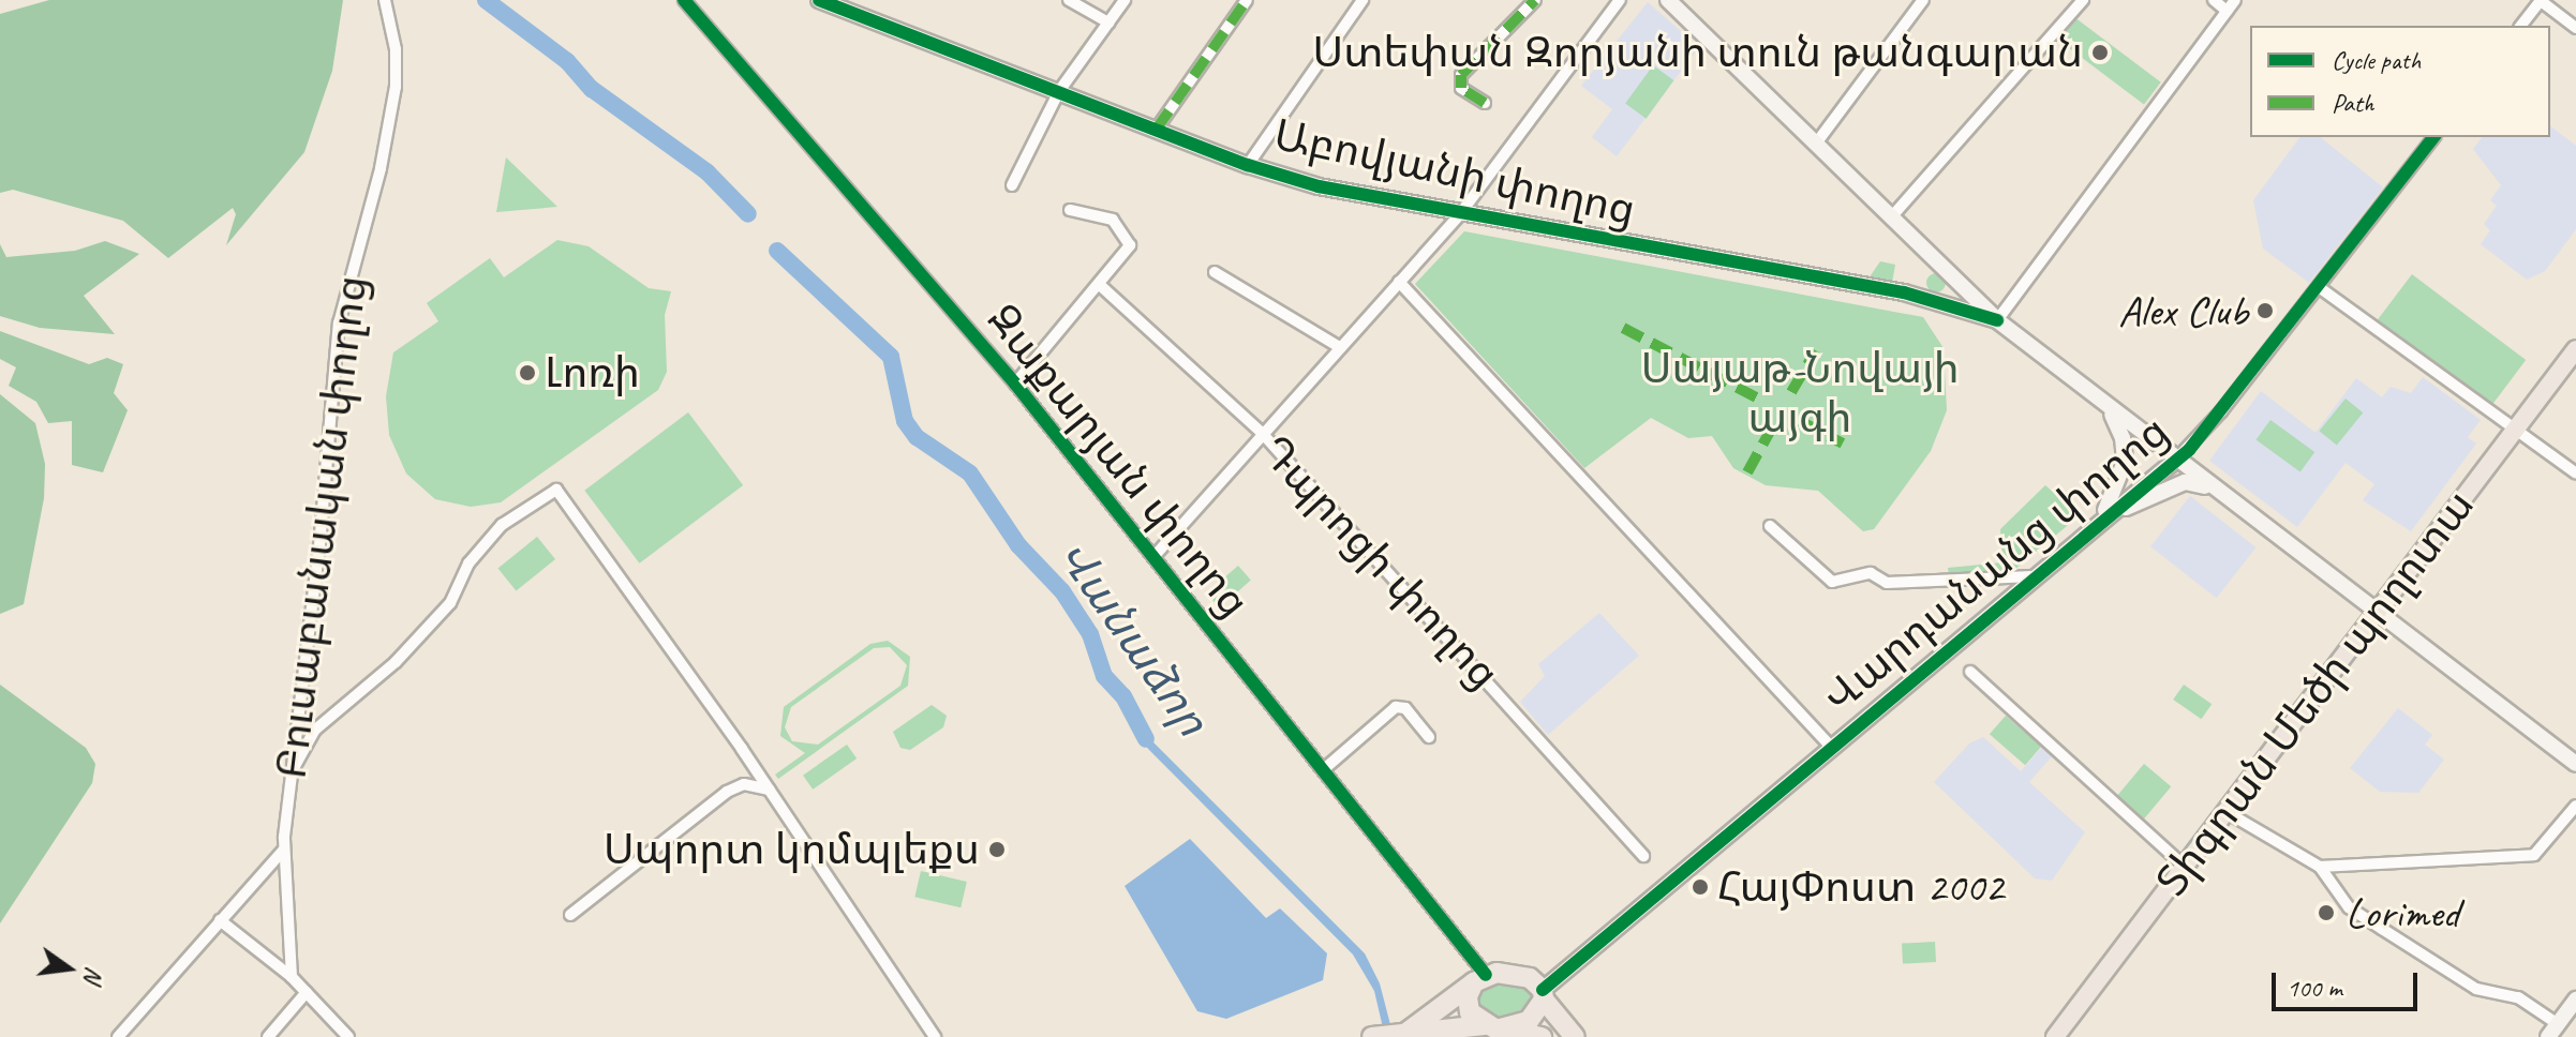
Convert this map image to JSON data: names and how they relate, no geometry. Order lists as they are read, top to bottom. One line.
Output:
{"streets":{"main road":["Տիգրան Մեծի պողոտա"],"street":["Աբովյանի փողոց","Զաքարյան փողոց","Բուսաբանական փողոց","Դպրոցի փողոց","Վարդանանց փողոց"]},"crossings":[["Զաքարյան փողոց","Վարդանանց փողոց"]],"water":["Վանաձոր"],"parks":["Սայաթ-Նովայի այգի"],"places":["Ստեփան Զորյանի տուն թանգարան","Alex Club","Լոռի","Սպորտ կոմպլեքս","ՀայՓոստ 2002","Lorimed"],"legend":["Cycle path","Path"],"scale_bar":"100 m","north":"right"}
